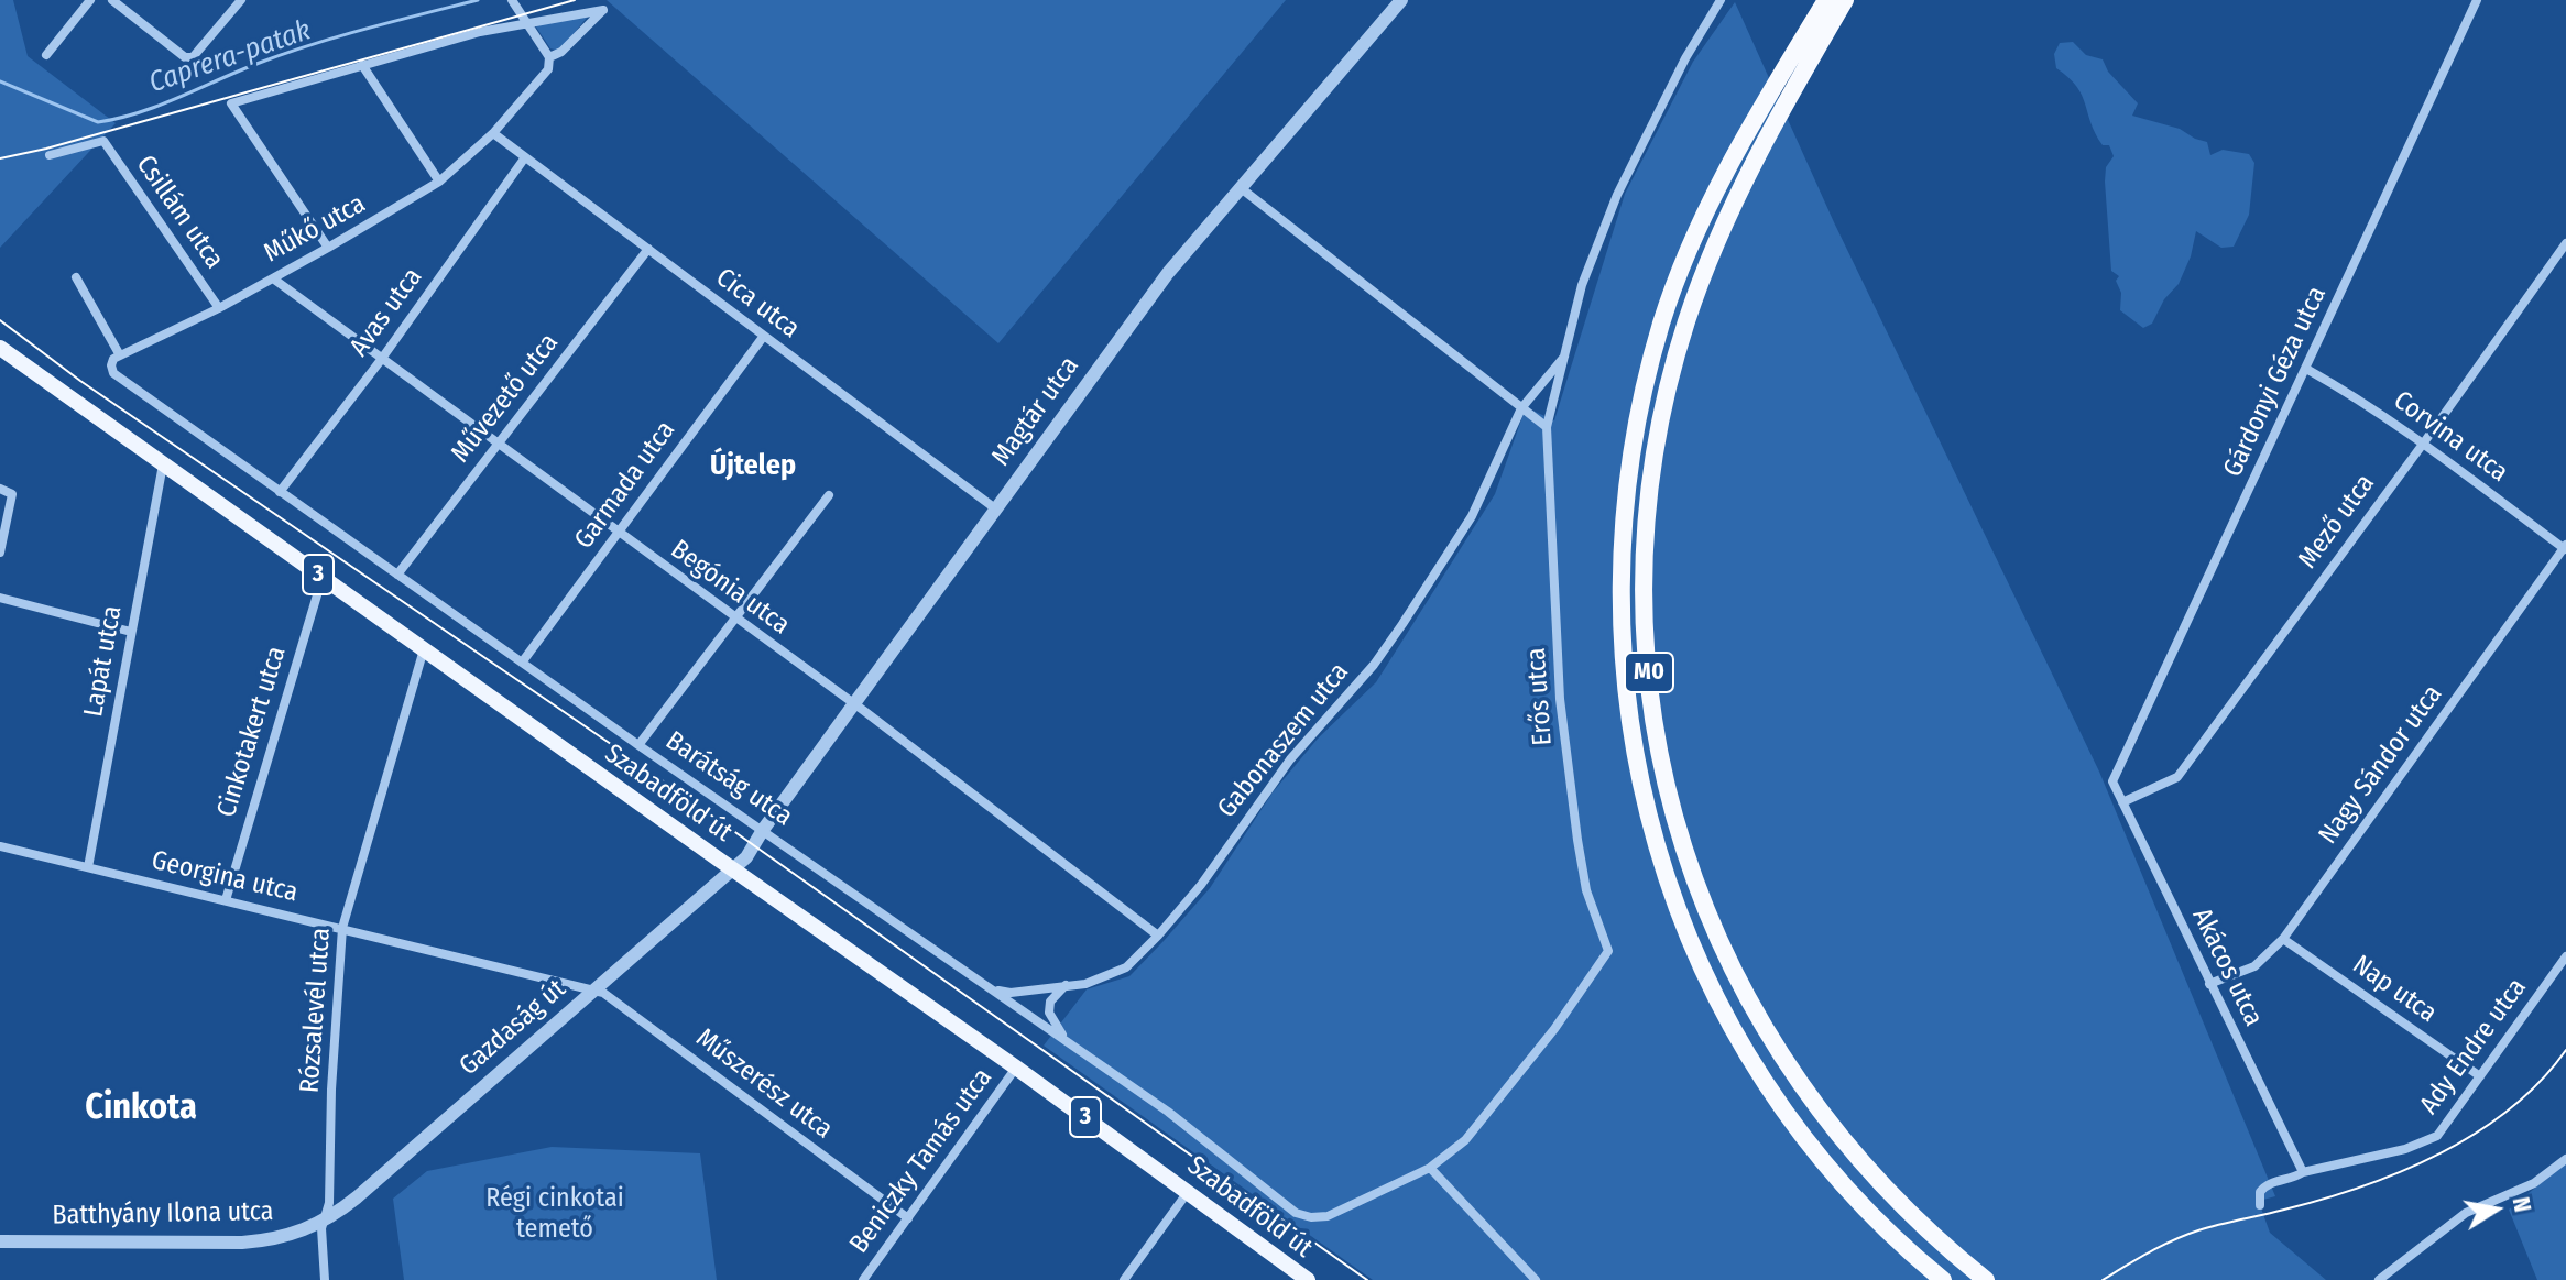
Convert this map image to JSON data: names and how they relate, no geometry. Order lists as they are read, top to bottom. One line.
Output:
{"streets":{"highway":["M0"],"main road":["3","Szabadföld út"],"street":["Csillám utca","Műkő utca","Cica utca","Avas utca","Gárdonyi Géza utca","Művezető utca","Magtár utca","Corvina utca","Garmada utca","Mező utca","Begónia utca","Lapát utca","Erős utca","Cinkotakert utca","Gabonaszem utca","Nagy Sándor utca","Barátság utca","Georgina utca","Akácos utca","Nap utca","Rózsalevél utca","Gazdaság út","Ady Endre utca","Műszerész utca","Beniczky Tamás utca","Batthyány Ilona utca"]},"crossings":[["Csillám utca","Műkő utca"],["Műkő utca","Cica utca"],["Műkő utca","Begónia utca"],["Műkő utca","Barátság utca"],["Cica utca","Avas utca"],["Cica utca","Művezető utca"],["Cica utca","Magtár utca"],["Cica utca","Garmada utca"],["Avas utca","Begónia utca"],["Avas utca","Barátság utca"],["Gárdonyi Géza utca","Corvina utca"],["Gárdonyi Géza utca","Akácos utca"],["Művezető utca","Begónia utca"],["Művezető utca","Barátság utca"],["Magtár utca","Begónia utca"],["Magtár utca","Barátság utca"],["Magtár utca","Szabadföld út"],["Magtár utca","Gazdaság út"],["Corvina utca","Mező utca"],["Corvina utca","Nagy Sándor utca"],["Garmada utca","Begónia utca"],["Garmada utca","Barátság utca"],["Mező utca","Akácos utca"],["Begónia utca","Gabonaszem utca"],["Lapát utca","Szabadföld út"],["Lapát utca","Georgina utca"],["Erős utca","Barátság utca"],["Cinkotakert utca","Szabadföld út"],["Cinkotakert utca","Georgina utca"],["Gabonaszem utca","Barátság utca"],["Nagy Sándor utca","Akácos utca"],["Nagy Sándor utca","Nap utca"],["Szabadföld út","Rózsalevél utca"],["Szabadföld út","Gazdaság út"],["Szabadföld út","Beniczky Tamás utca"],["Georgina utca","Rózsalevél utca"],["Georgina utca","Gazdaság út"],["Georgina utca","Műszerész utca"],["Akácos utca","Ady Endre utca"],["Nap utca","Ady Endre utca"],["Rózsalevél utca","Gazdaság út"],["Rózsalevél utca","Batthyány Ilona utca"],["Gazdaság út","Műszerész utca"],["Gazdaság út","Batthyány Ilona utca"],["Műszerész utca","Beniczky Tamás utca"]],"districts":["Újtelep","Cinkota"],"water":["Caprera-patak"],"parks":["Régi cinkotai temető"],"north":"right"}
